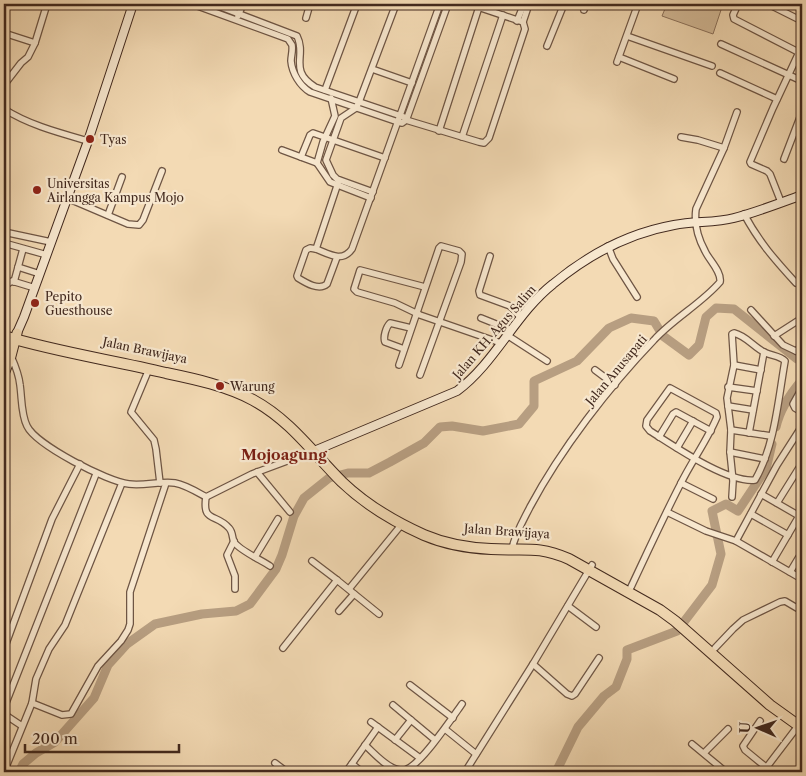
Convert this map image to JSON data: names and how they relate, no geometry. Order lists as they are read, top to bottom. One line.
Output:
{"streets":{"highway":["Jalan Brawijaya"],"street":["Jalan KH. Agus Salim","Jalan Anusapati"]},"crossings":[["Jalan KH. Agus Salim","Jalan Brawijaya"],["Jalan KH. Agus Salim","Jalan Anusapati"],["Jalan Brawijaya","Jalan Anusapati"]],"districts":["Mojoagung"],"places":["Tyas","Universitas Airlangga Kampus Mojo","Pepito Guesthouse","Warung"],"scale_bar":"200 m","north":"left"}
